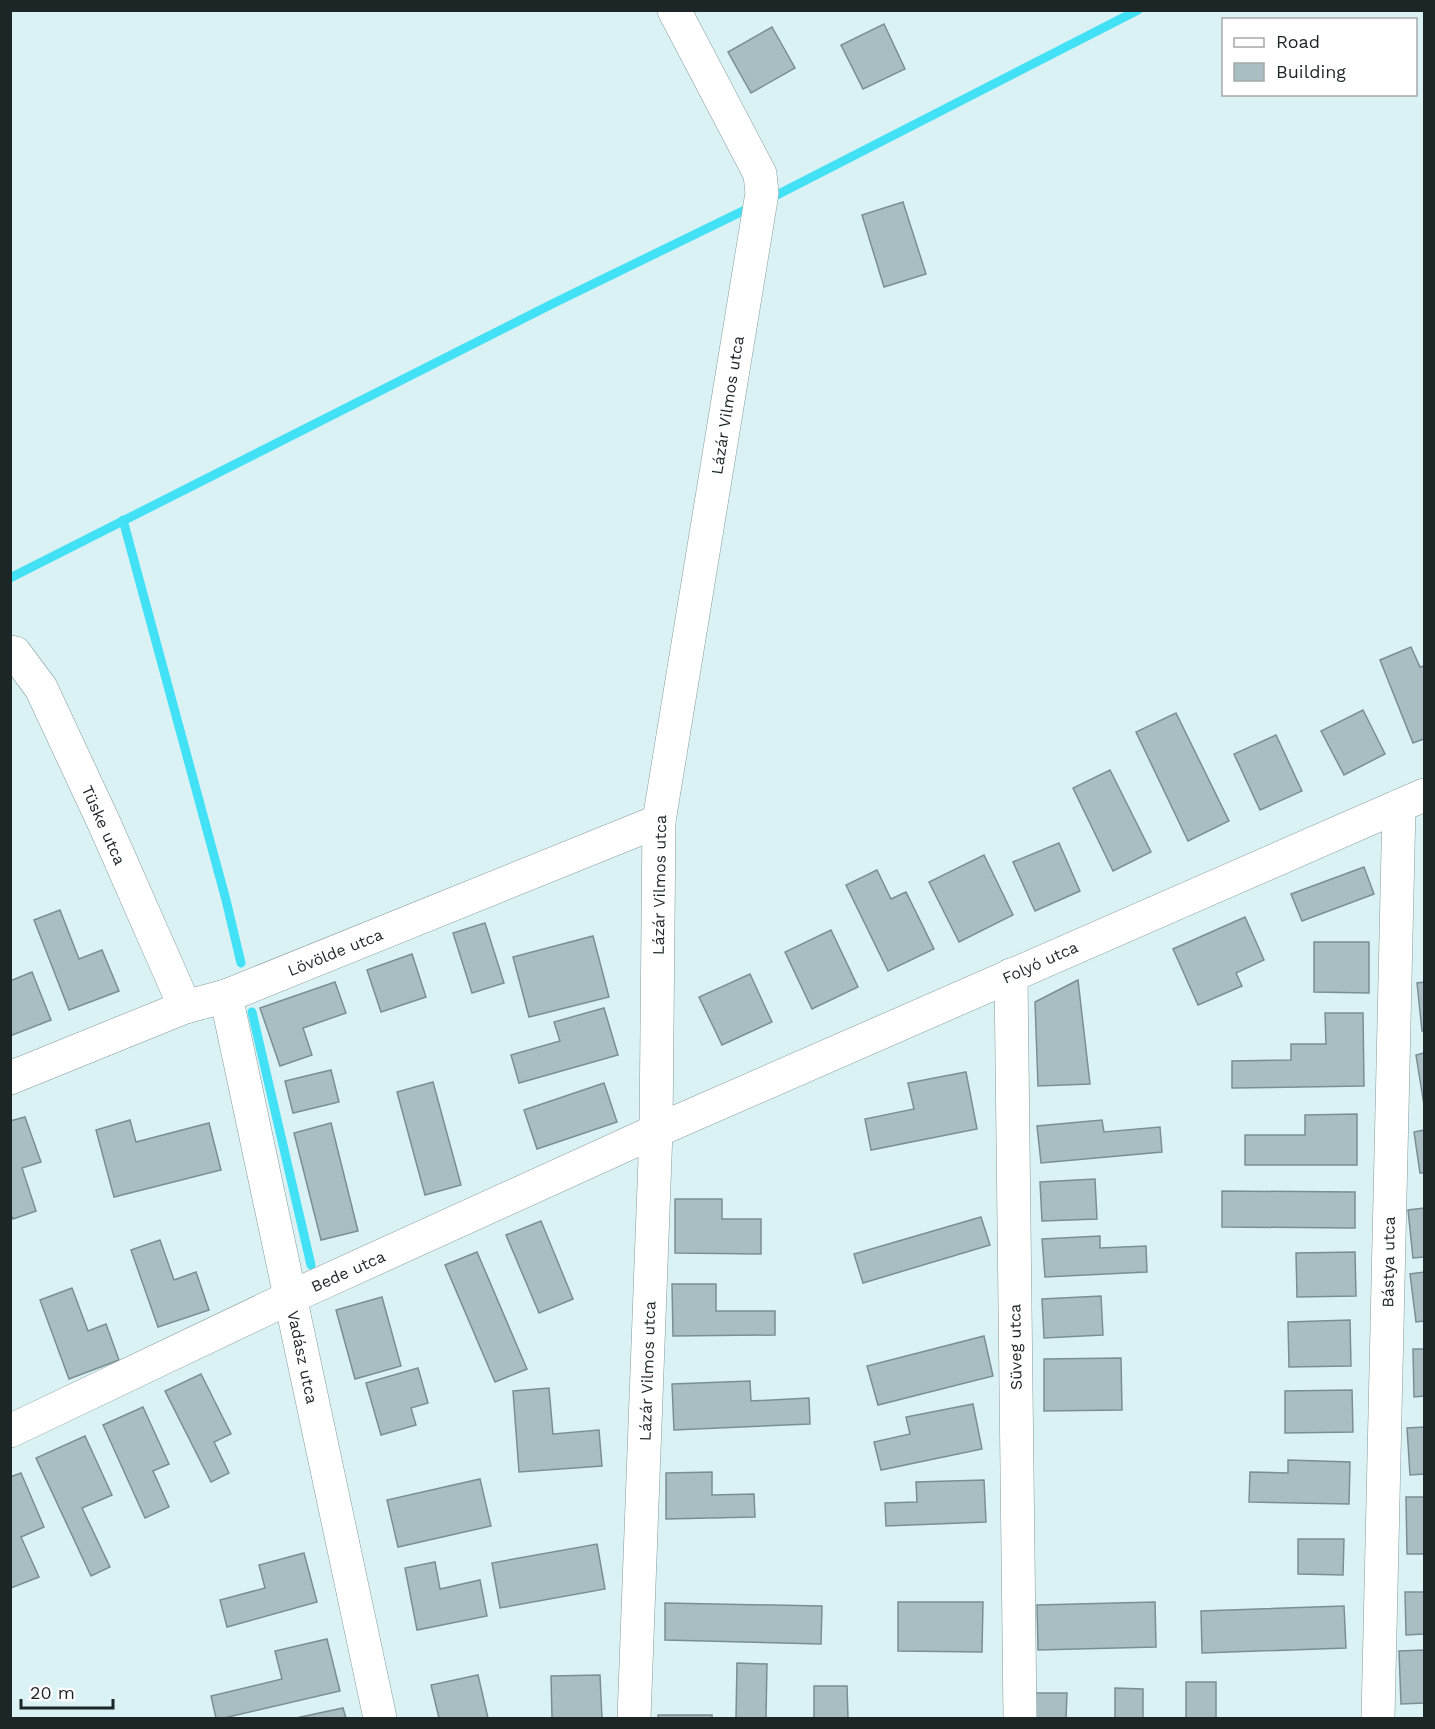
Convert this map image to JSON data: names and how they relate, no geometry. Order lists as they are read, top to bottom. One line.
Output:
{"streets":{"street":["Lázár Vilmos utca","Tüske utca","Lövölde utca","Folyó utca","Bástya utca","Bede utca","Süveg utca","Vadász utca"]},"crossings":[["Lázár Vilmos utca","Lövölde utca"],["Lázár Vilmos utca","Folyó utca"],["Lázár Vilmos utca","Bede utca"],["Tüske utca","Lövölde utca"],["Lövölde utca","Vadász utca"],["Folyó utca","Bástya utca"],["Folyó utca","Bede utca"],["Folyó utca","Süveg utca"],["Bede utca","Vadász utca"]],"legend":["Road","Building"],"scale_bar":"20 m"}
